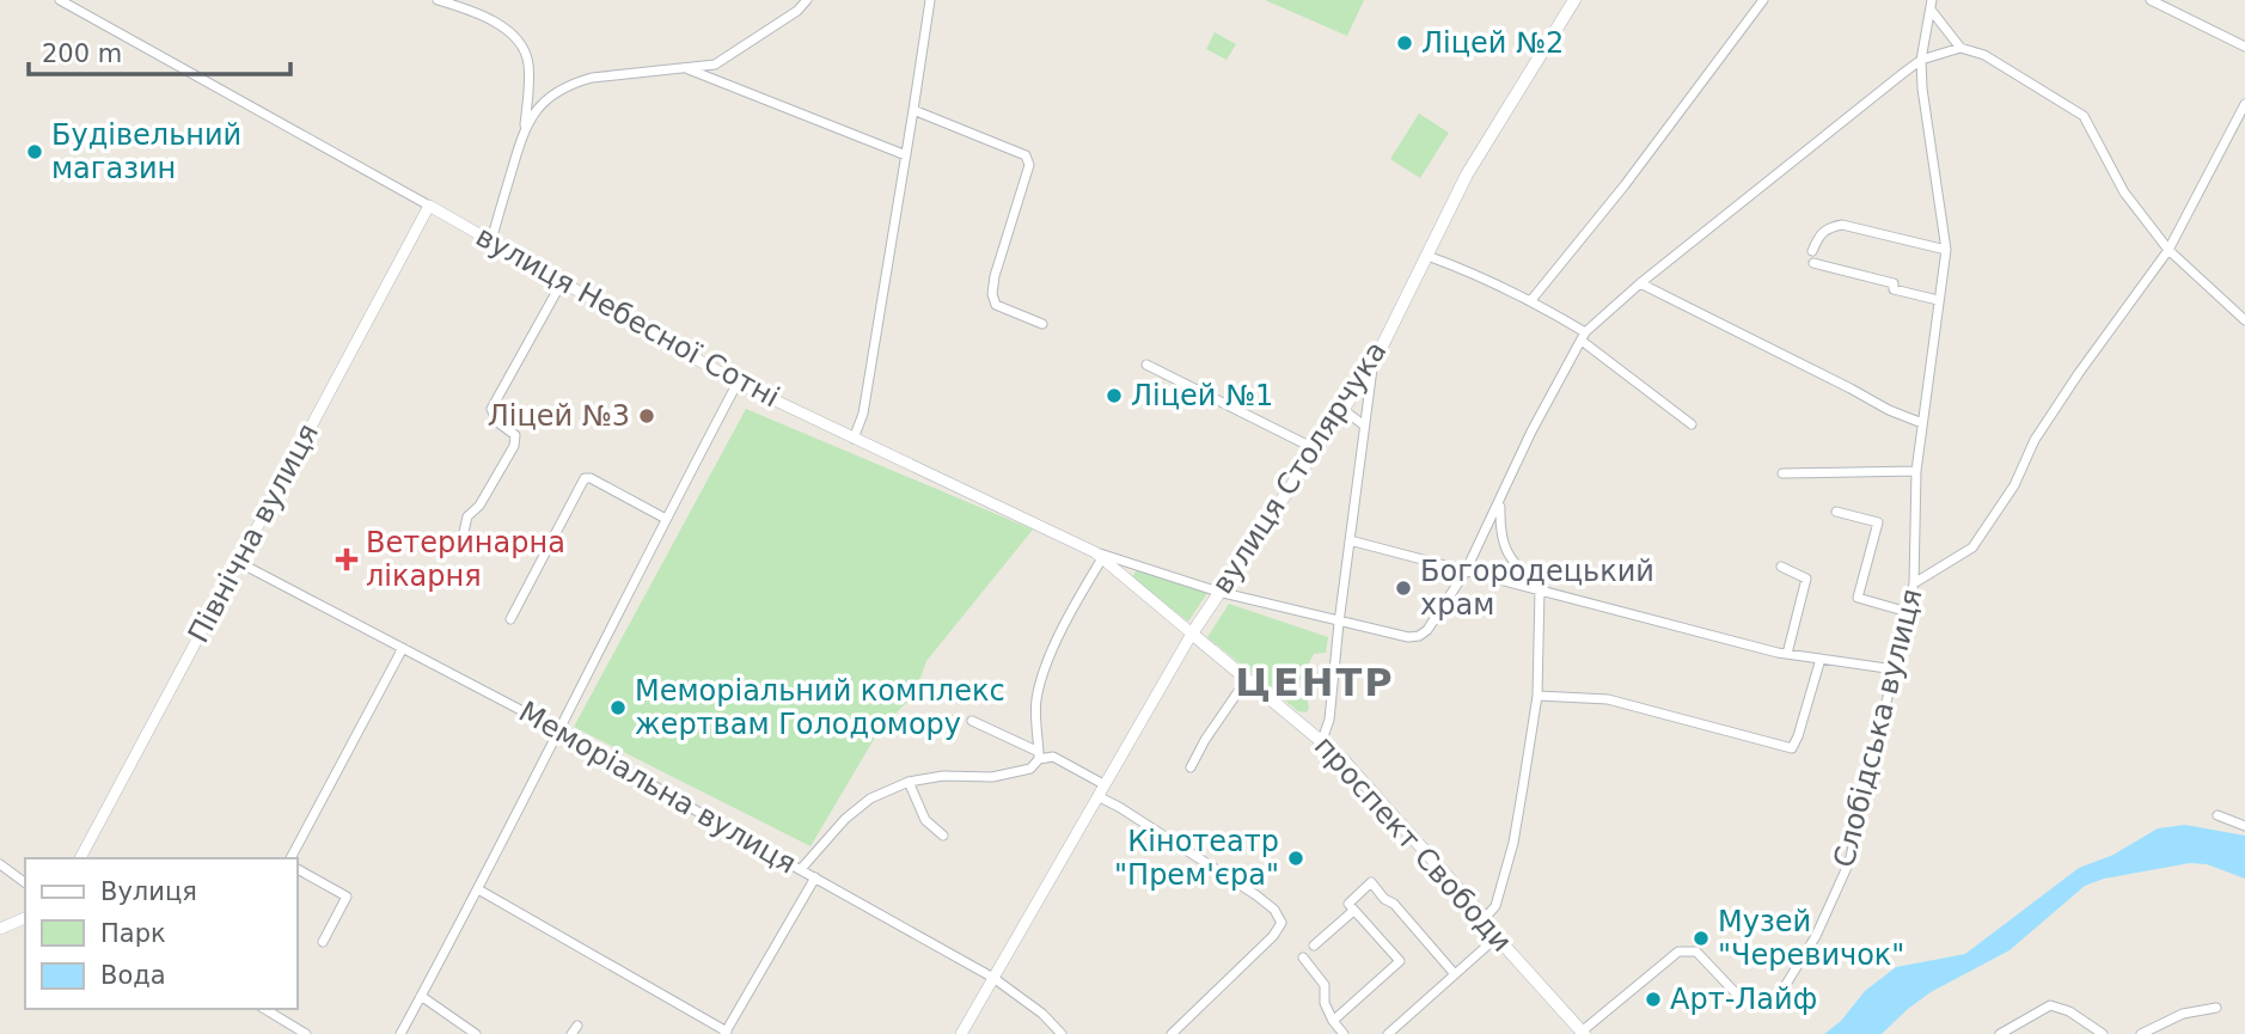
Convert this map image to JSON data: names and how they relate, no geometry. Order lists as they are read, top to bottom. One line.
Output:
{"streets":{"main road":["вулиця Столярчука","проспект Свободи"],"street":["вулиця Небесної Сотні","Північна вулиця","Слобідська вулиця","Меморіальна вулиця"]},"crossings":[["вулиця Небесної Сотні","вулиця Столярчука"],["вулиця Небесної Сотні","Північна вулиця"],["вулиця Небесної Сотні","проспект Свободи"],["вулиця Столярчука","проспект Свободи"],["Північна вулиця","Меморіальна вулиця"],["Слобідська вулиця","проспект Свободи"]],"districts":["ЦЕНТР"],"places":{"other":["Ліцей №2","Будівельний магазин","Ліцей №1","Ліцей №3","Богородецький храм","Меморіальний комплекс жертвам Голодомору","Кінотеатр \"Прем'єра\"","Музей \"Черевичок\"","Арт-Лайф"],"health":["Ветеринарна лікарня"]},"legend":["Вулиця","Парк","Вода"],"scale_bar":"200 m"}
